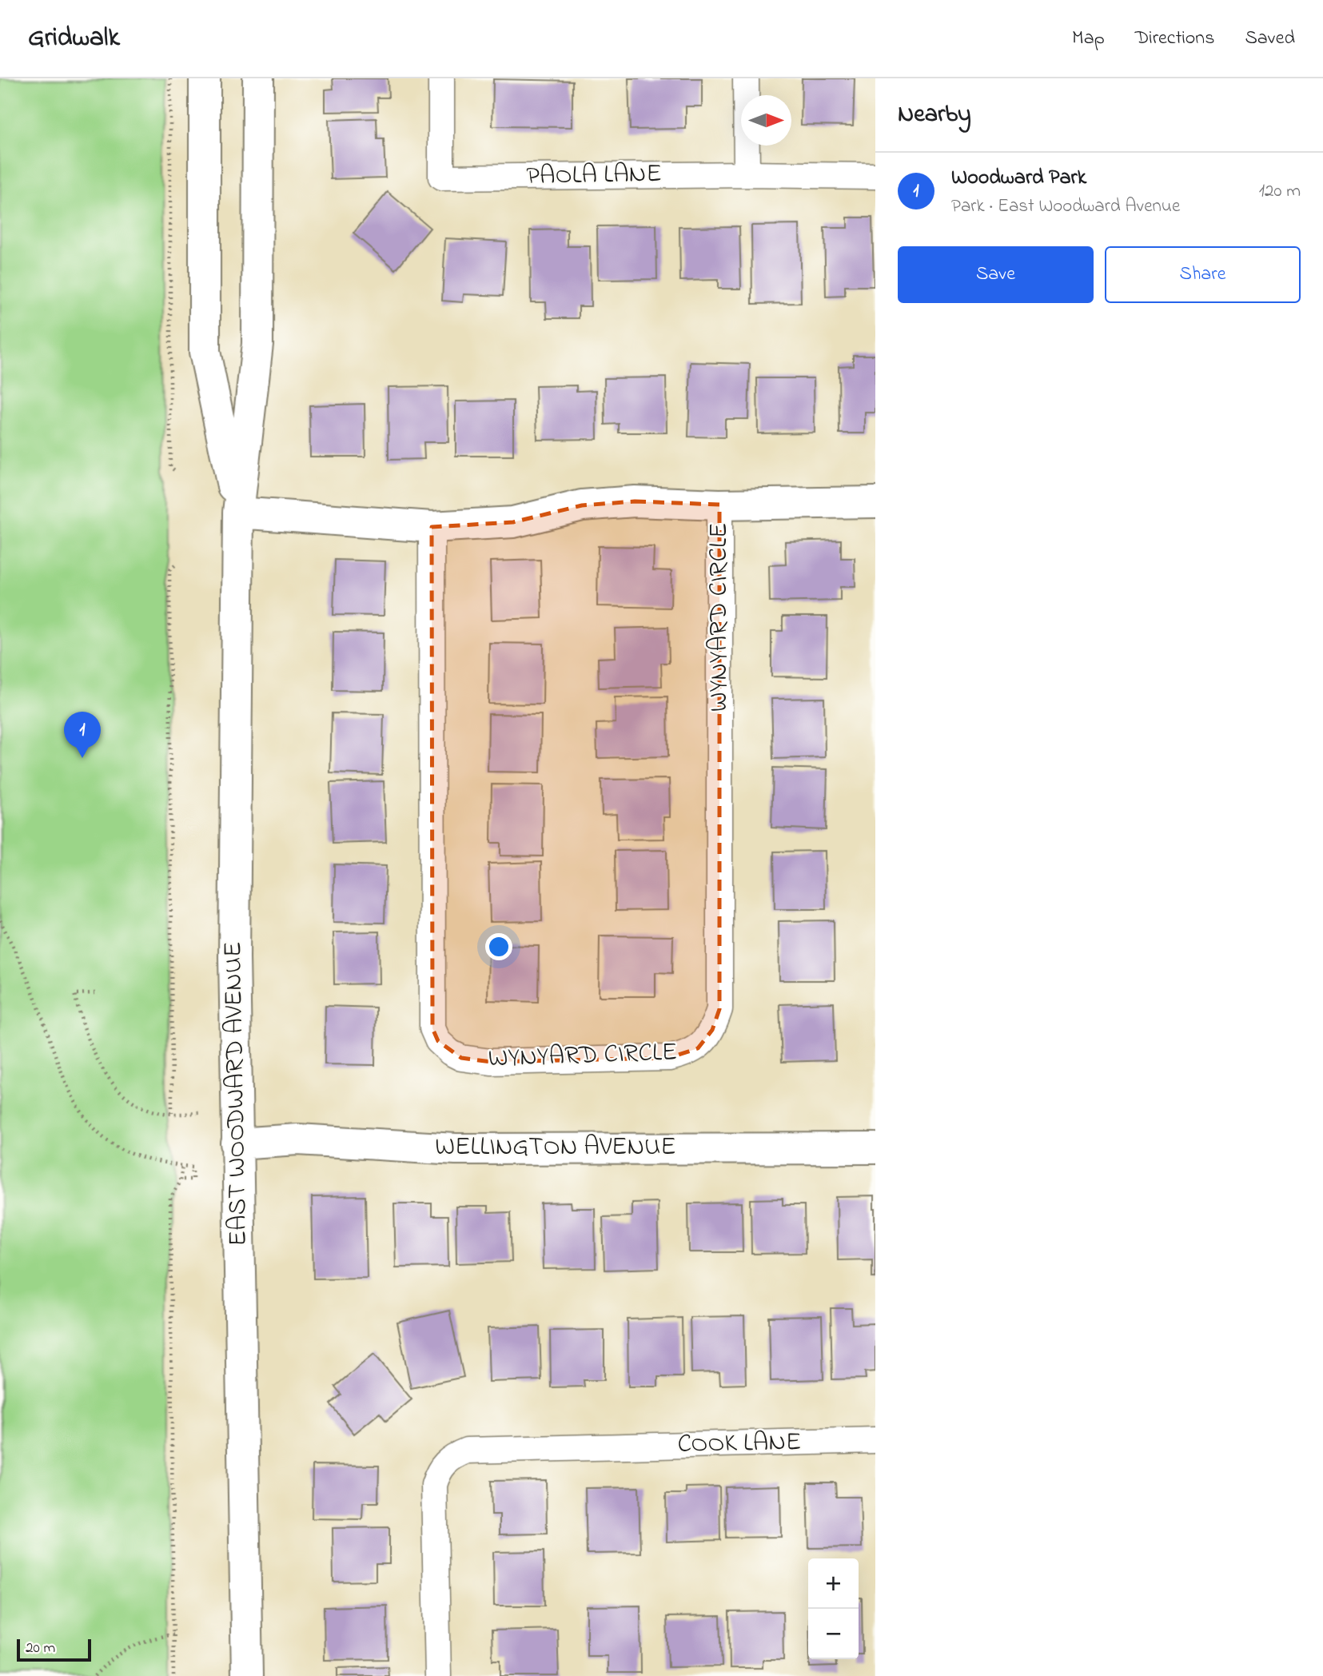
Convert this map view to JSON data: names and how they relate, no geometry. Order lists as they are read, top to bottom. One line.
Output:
{"streets":{"street":["PAOLA LANE","WYNYARD CIRCLE","EAST WOODWARD AVENUE","WELLINGTON AVENUE","COOK LANE"]},"crossings":[["EAST WOODWARD AVENUE","WELLINGTON AVENUE"]],"scale_bar":"20 m","north":"right","page":{"header":"Gridwalk","nav":["Map","Directions","Saved"],"heading":"Nearby","list":[{"mark":"1","name":"Woodward Park","note":"Park · East Woodward Avenue","value":"120 m"}],"buttons":["Save","Share"],"pins":"1","map_buttons":["+","−"],"scale":"20 m"}}
